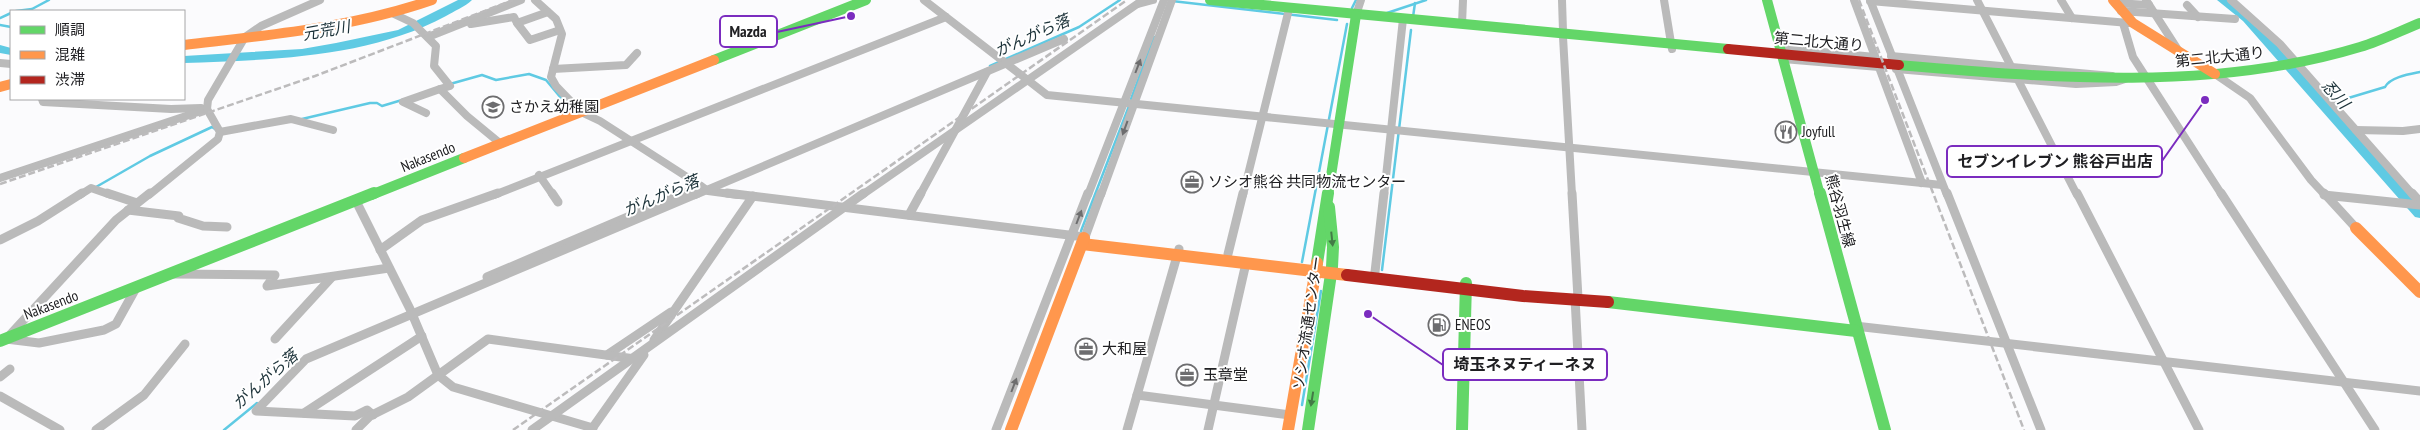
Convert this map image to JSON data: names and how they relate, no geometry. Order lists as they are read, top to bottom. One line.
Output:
{"streets":{"main road":["第二北大通り","Nakasendo","熊谷羽生線","ソシオ流通センター"]},"water":["元荒川","がんがら落","忍川"],"places":{"other":["Mazda","セブンイレブン 熊谷戸出店","埼玉ネヌティーネヌ"],"school or university":["さかえ幼稚園"],"restaurant":["Joyfull"],"office":["ソシオ熊谷 共同物流センター","大和屋","玉章堂"],"fuel station":["ENEOS"]},"legend":["順調","混雑","渋滞"]}
